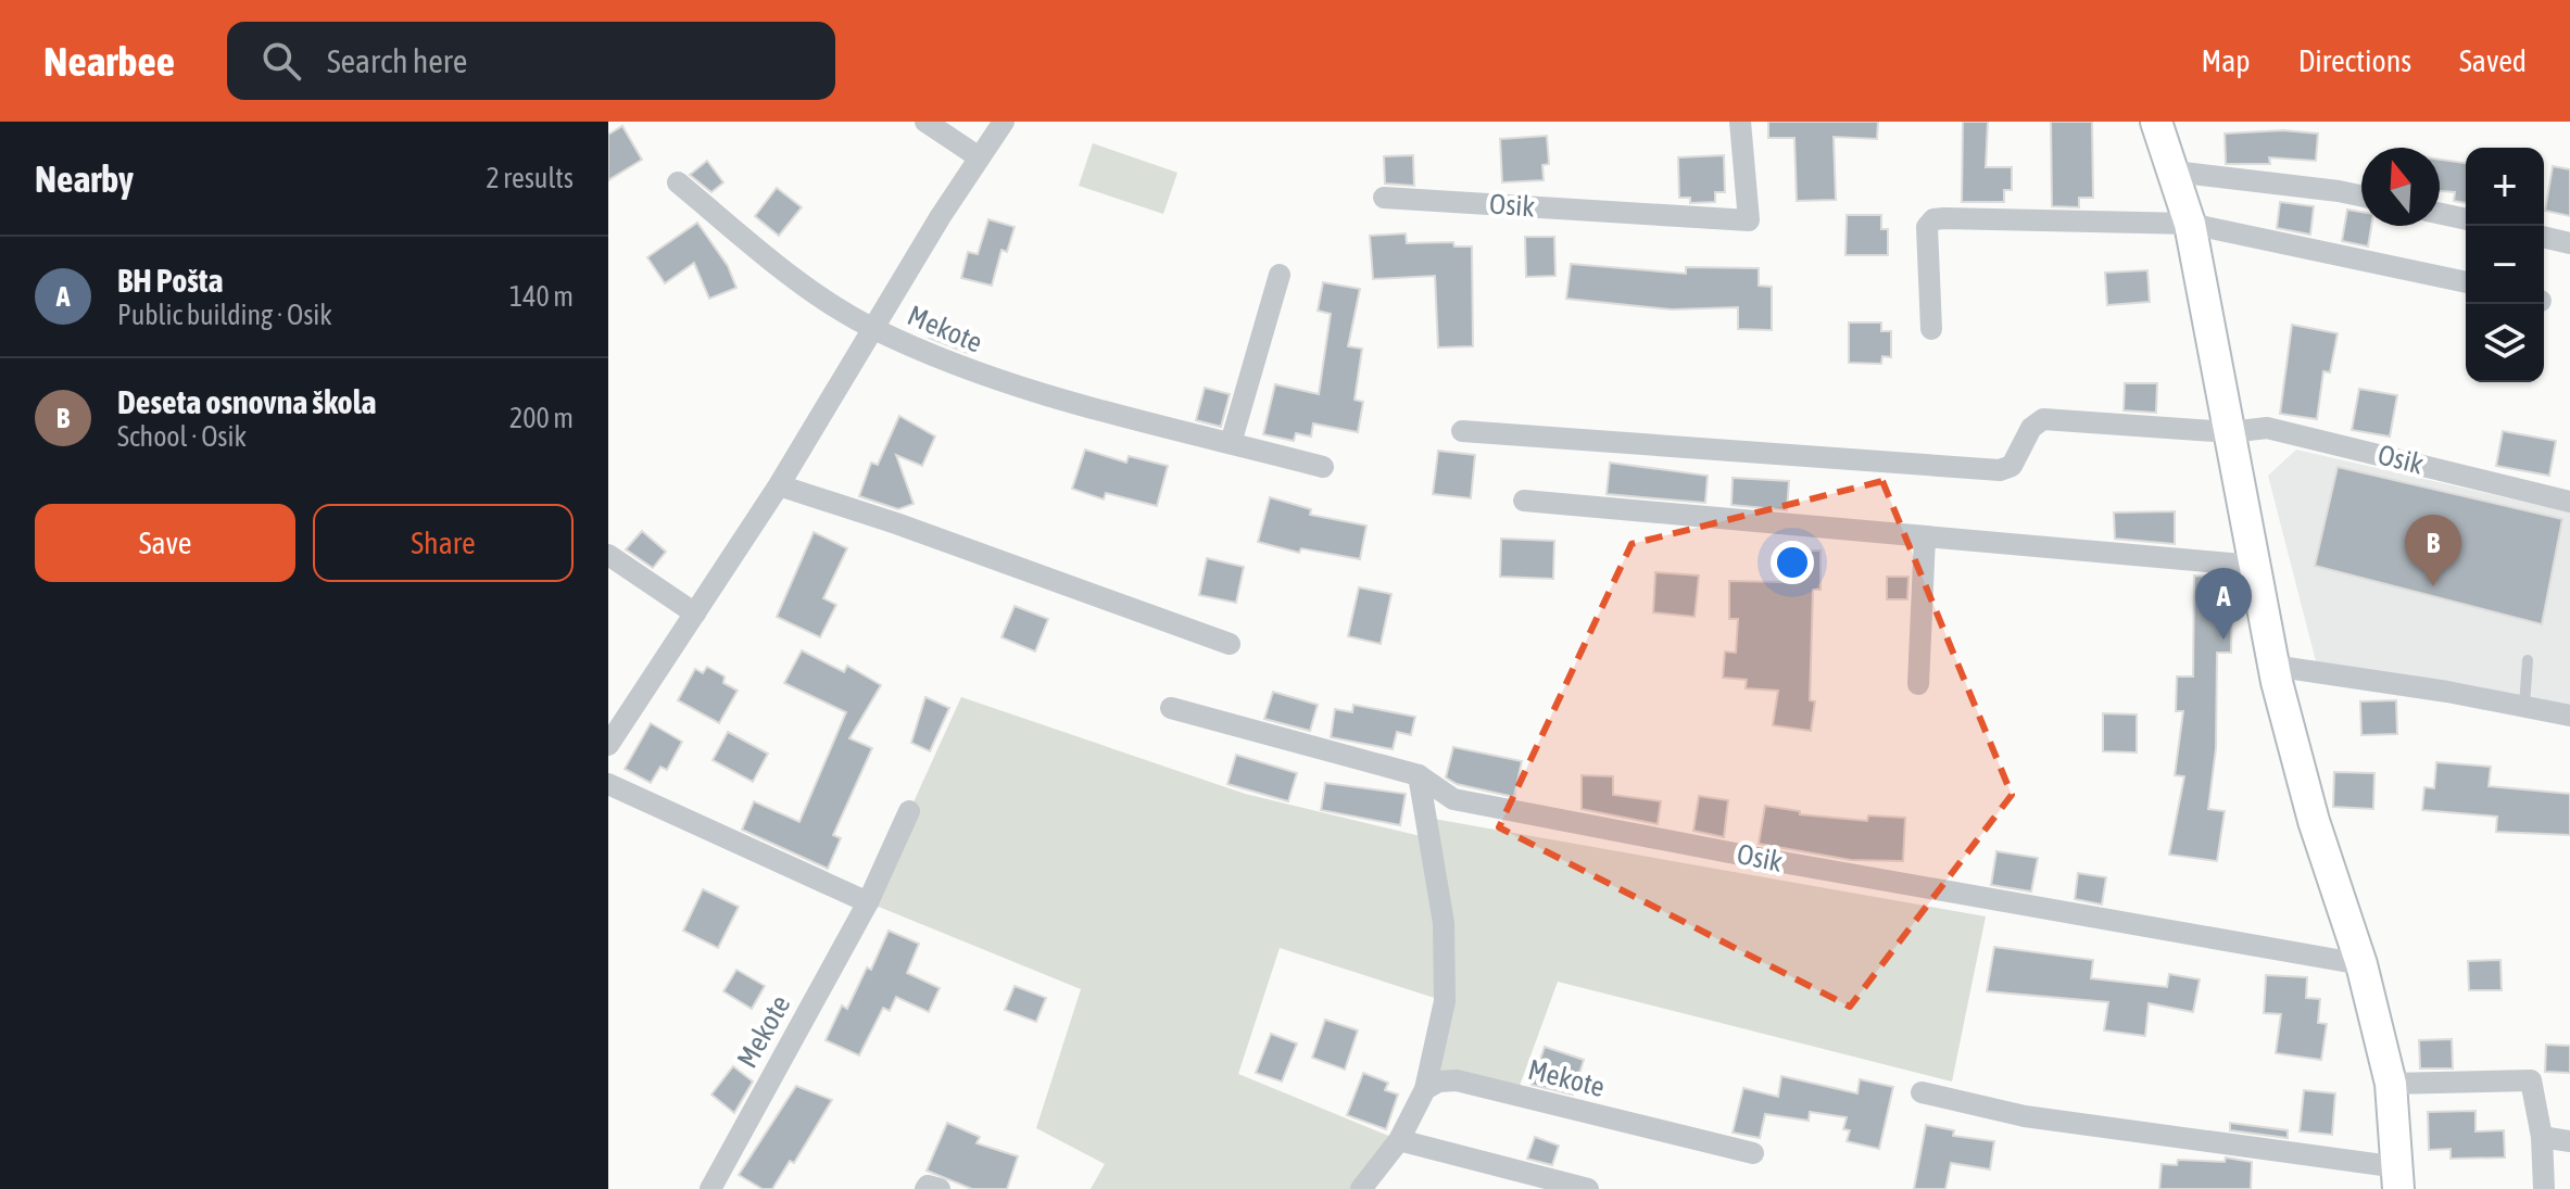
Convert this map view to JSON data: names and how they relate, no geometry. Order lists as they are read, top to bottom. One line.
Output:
{"streets":{"street":["Osik","Mekote"]},"north":"top","page":{"header":"Nearbee","search":"Search here","nav":["Map","Directions","Saved"],"heading":["Nearby","2 results"],"map_buttons":["+","−"],"list":[{"mark":"A","name":"BH Pošta","note":"Public building · Osik","value":"140 m"},{"mark":"B","name":"Deseta osnovna škola","note":"School · Osik","value":"200 m"}],"buttons":["Save","Share"],"pins":["B","A"]}}
